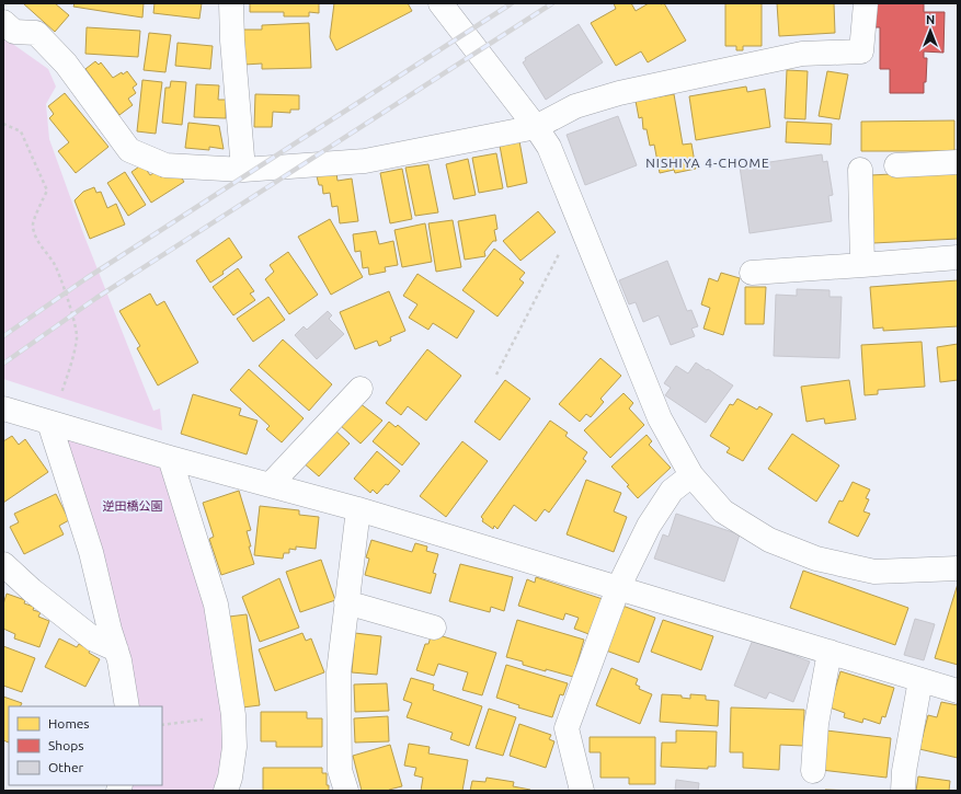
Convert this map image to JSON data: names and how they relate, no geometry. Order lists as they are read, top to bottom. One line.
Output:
{"districts":["NISHIYA 4-CHOME"],"parks":["逆田橋公園"],"legend":["Homes","Shops","Other"],"north":"top"}
